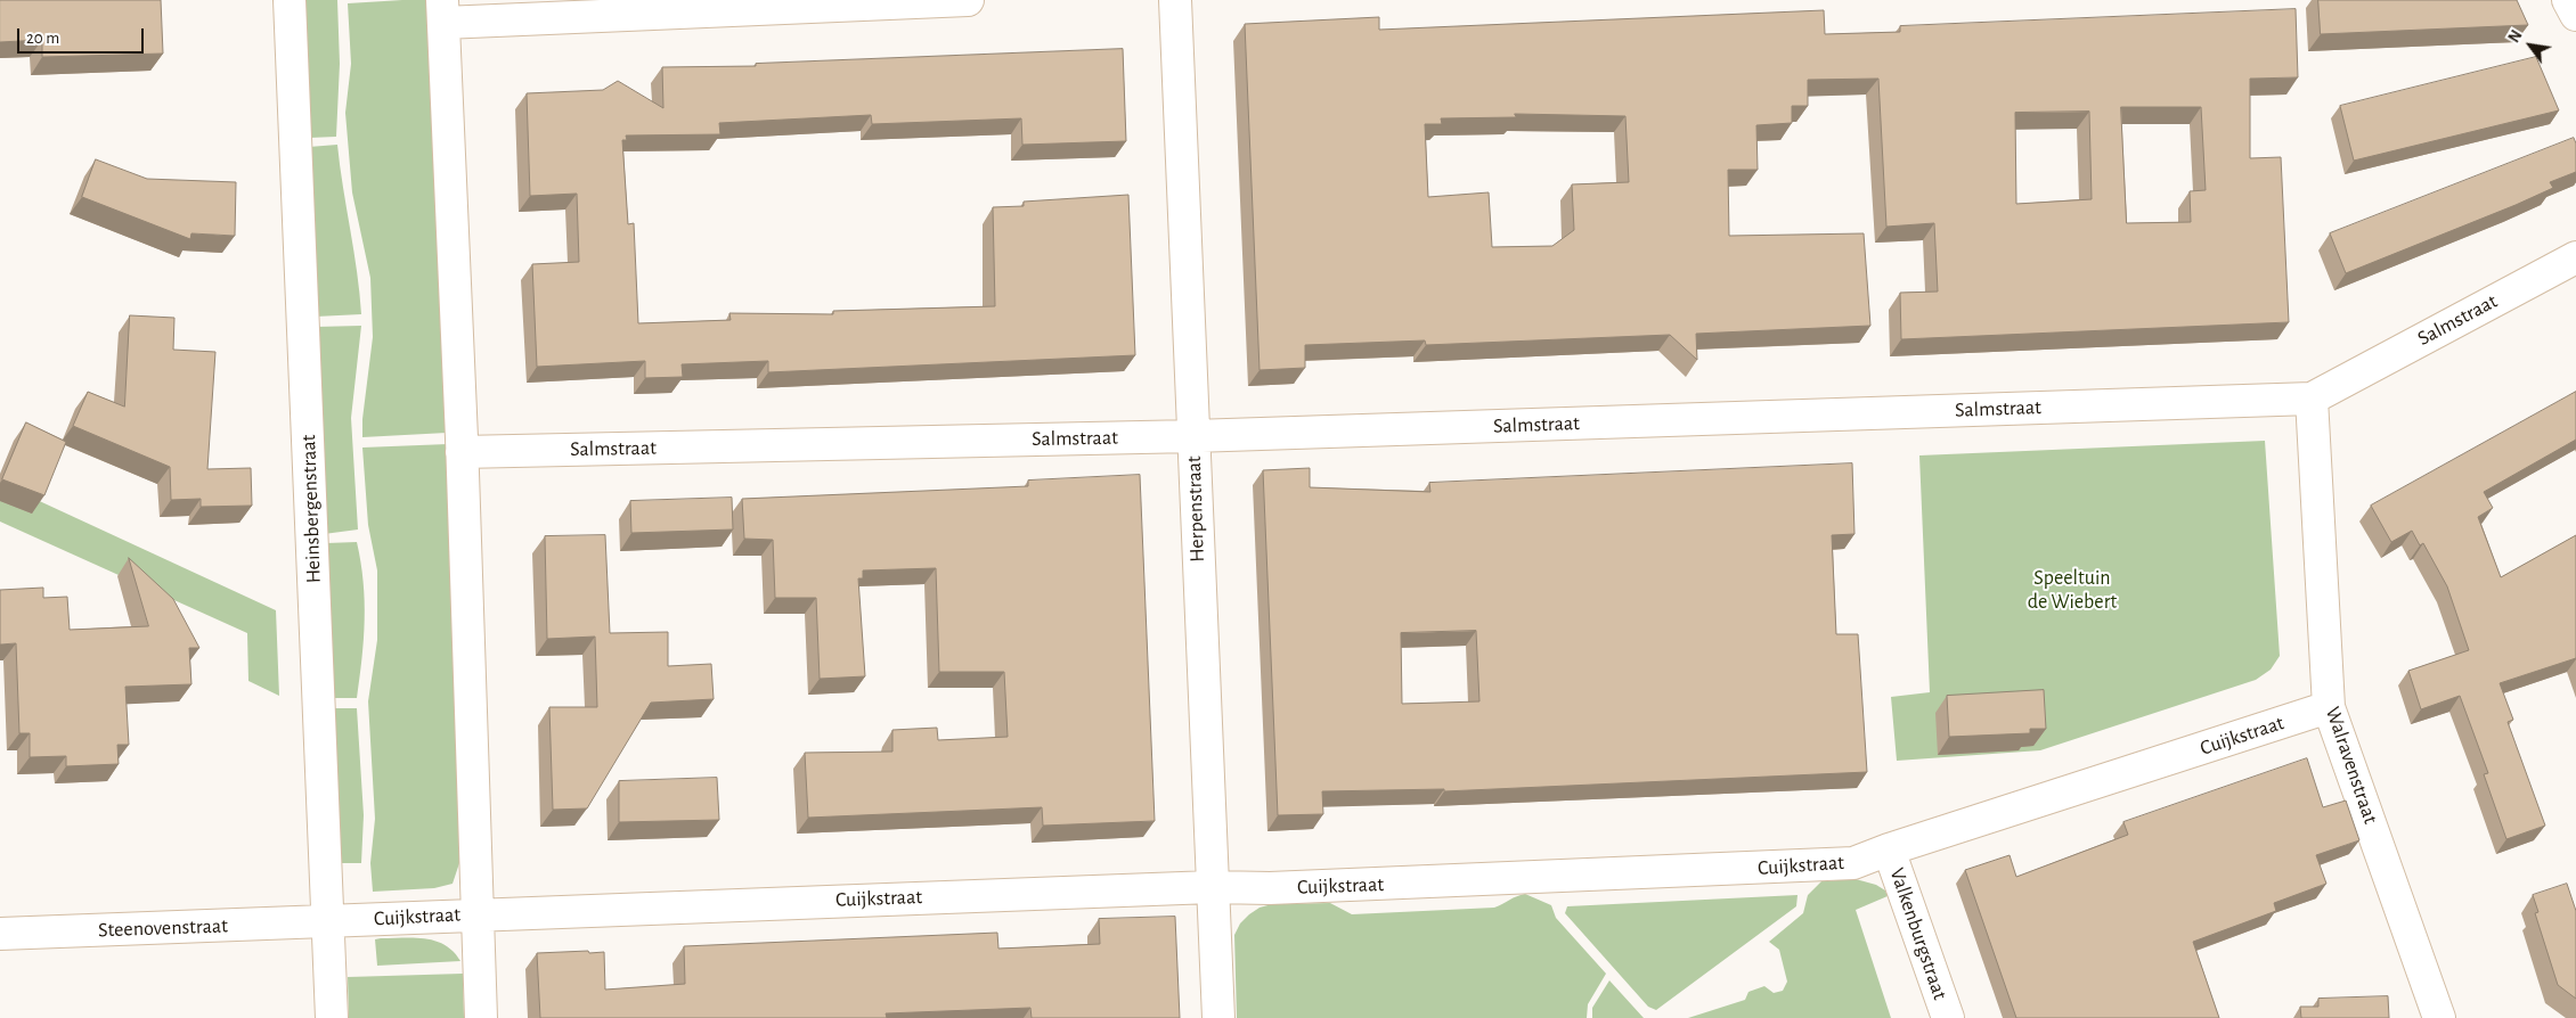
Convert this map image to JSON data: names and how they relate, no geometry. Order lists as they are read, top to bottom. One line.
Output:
{"streets":{"street":["Salmstraat","Heinsbergenstraat","Herpenstraat","Cuijkstraat","Walravenstraat","Steenovenstraat","Valkenburgstraat"]},"crossings":[["Salmstraat","Herpenstraat"],["Salmstraat","Walravenstraat"],["Heinsbergenstraat","Cuijkstraat"],["Heinsbergenstraat","Steenovenstraat"],["Herpenstraat","Cuijkstraat"],["Cuijkstraat","Walravenstraat"],["Cuijkstraat","Steenovenstraat"],["Cuijkstraat","Valkenburgstraat"]],"parks":["Speeltuin de Wiebert"],"scale_bar":"20 m","north":"top left"}
